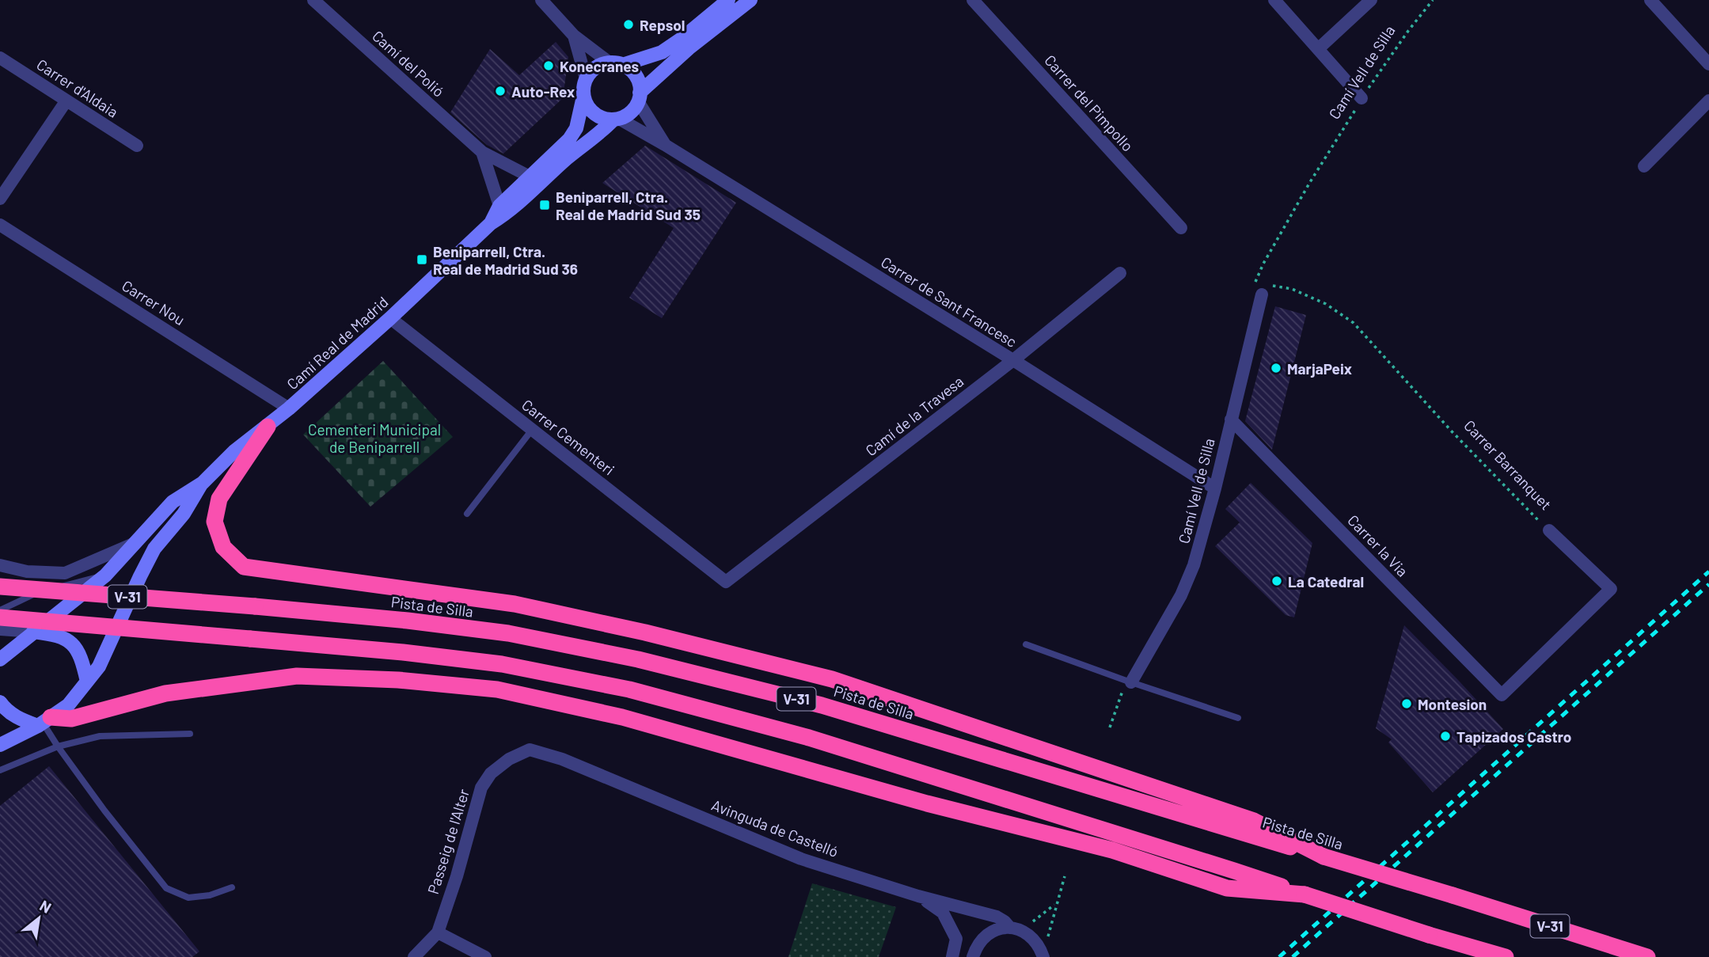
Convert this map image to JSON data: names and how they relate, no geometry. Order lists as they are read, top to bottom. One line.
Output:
{"streets":{"highway":["V-31","Pista de Silla"],"street":["Camí del Polió","Camí Vell de Silla","Carrer d'Aldaia","Carrer del Pimpollo","Carrer de Sant Francesc","Carrer Nou","Camí Real de Madrid","Camí de la Travesa","Carrer Cementeri","Carrer Barranquet","Carrer la Via","Avinguda de Castelló","Passeig de l'Alter"]},"crossings":[["Camí del Polió","Camí Real de Madrid"],["Camí Vell de Silla","Carrer de Sant Francesc"],["Camí Vell de Silla","Carrer Barranquet"],["Camí Vell de Silla","Carrer la Via"],["Carrer de Sant Francesc","Camí Real de Madrid"],["Carrer de Sant Francesc","Camí de la Travesa"],["Carrer Nou","Camí Real de Madrid"],["Camí Real de Madrid","Carrer Cementeri"],["Camí de la Travesa","Carrer Cementeri"],["Carrer Barranquet","Carrer la Via"],["Avinguda de Castelló","Passeig de l'Alter"]],"parks":["Cementeri Municipal de Beniparrell"],"places":{"other":["Repsol","Konecranes","Auto-Rex","MarjaPeix","La Catedral","Montesion","Tapizados Castro"],"transit":["Beniparrell, Ctra. Real de Madrid Sud 35","Beniparrell, Ctra. Real de Madrid Sud 36"]},"north":"top right"}
